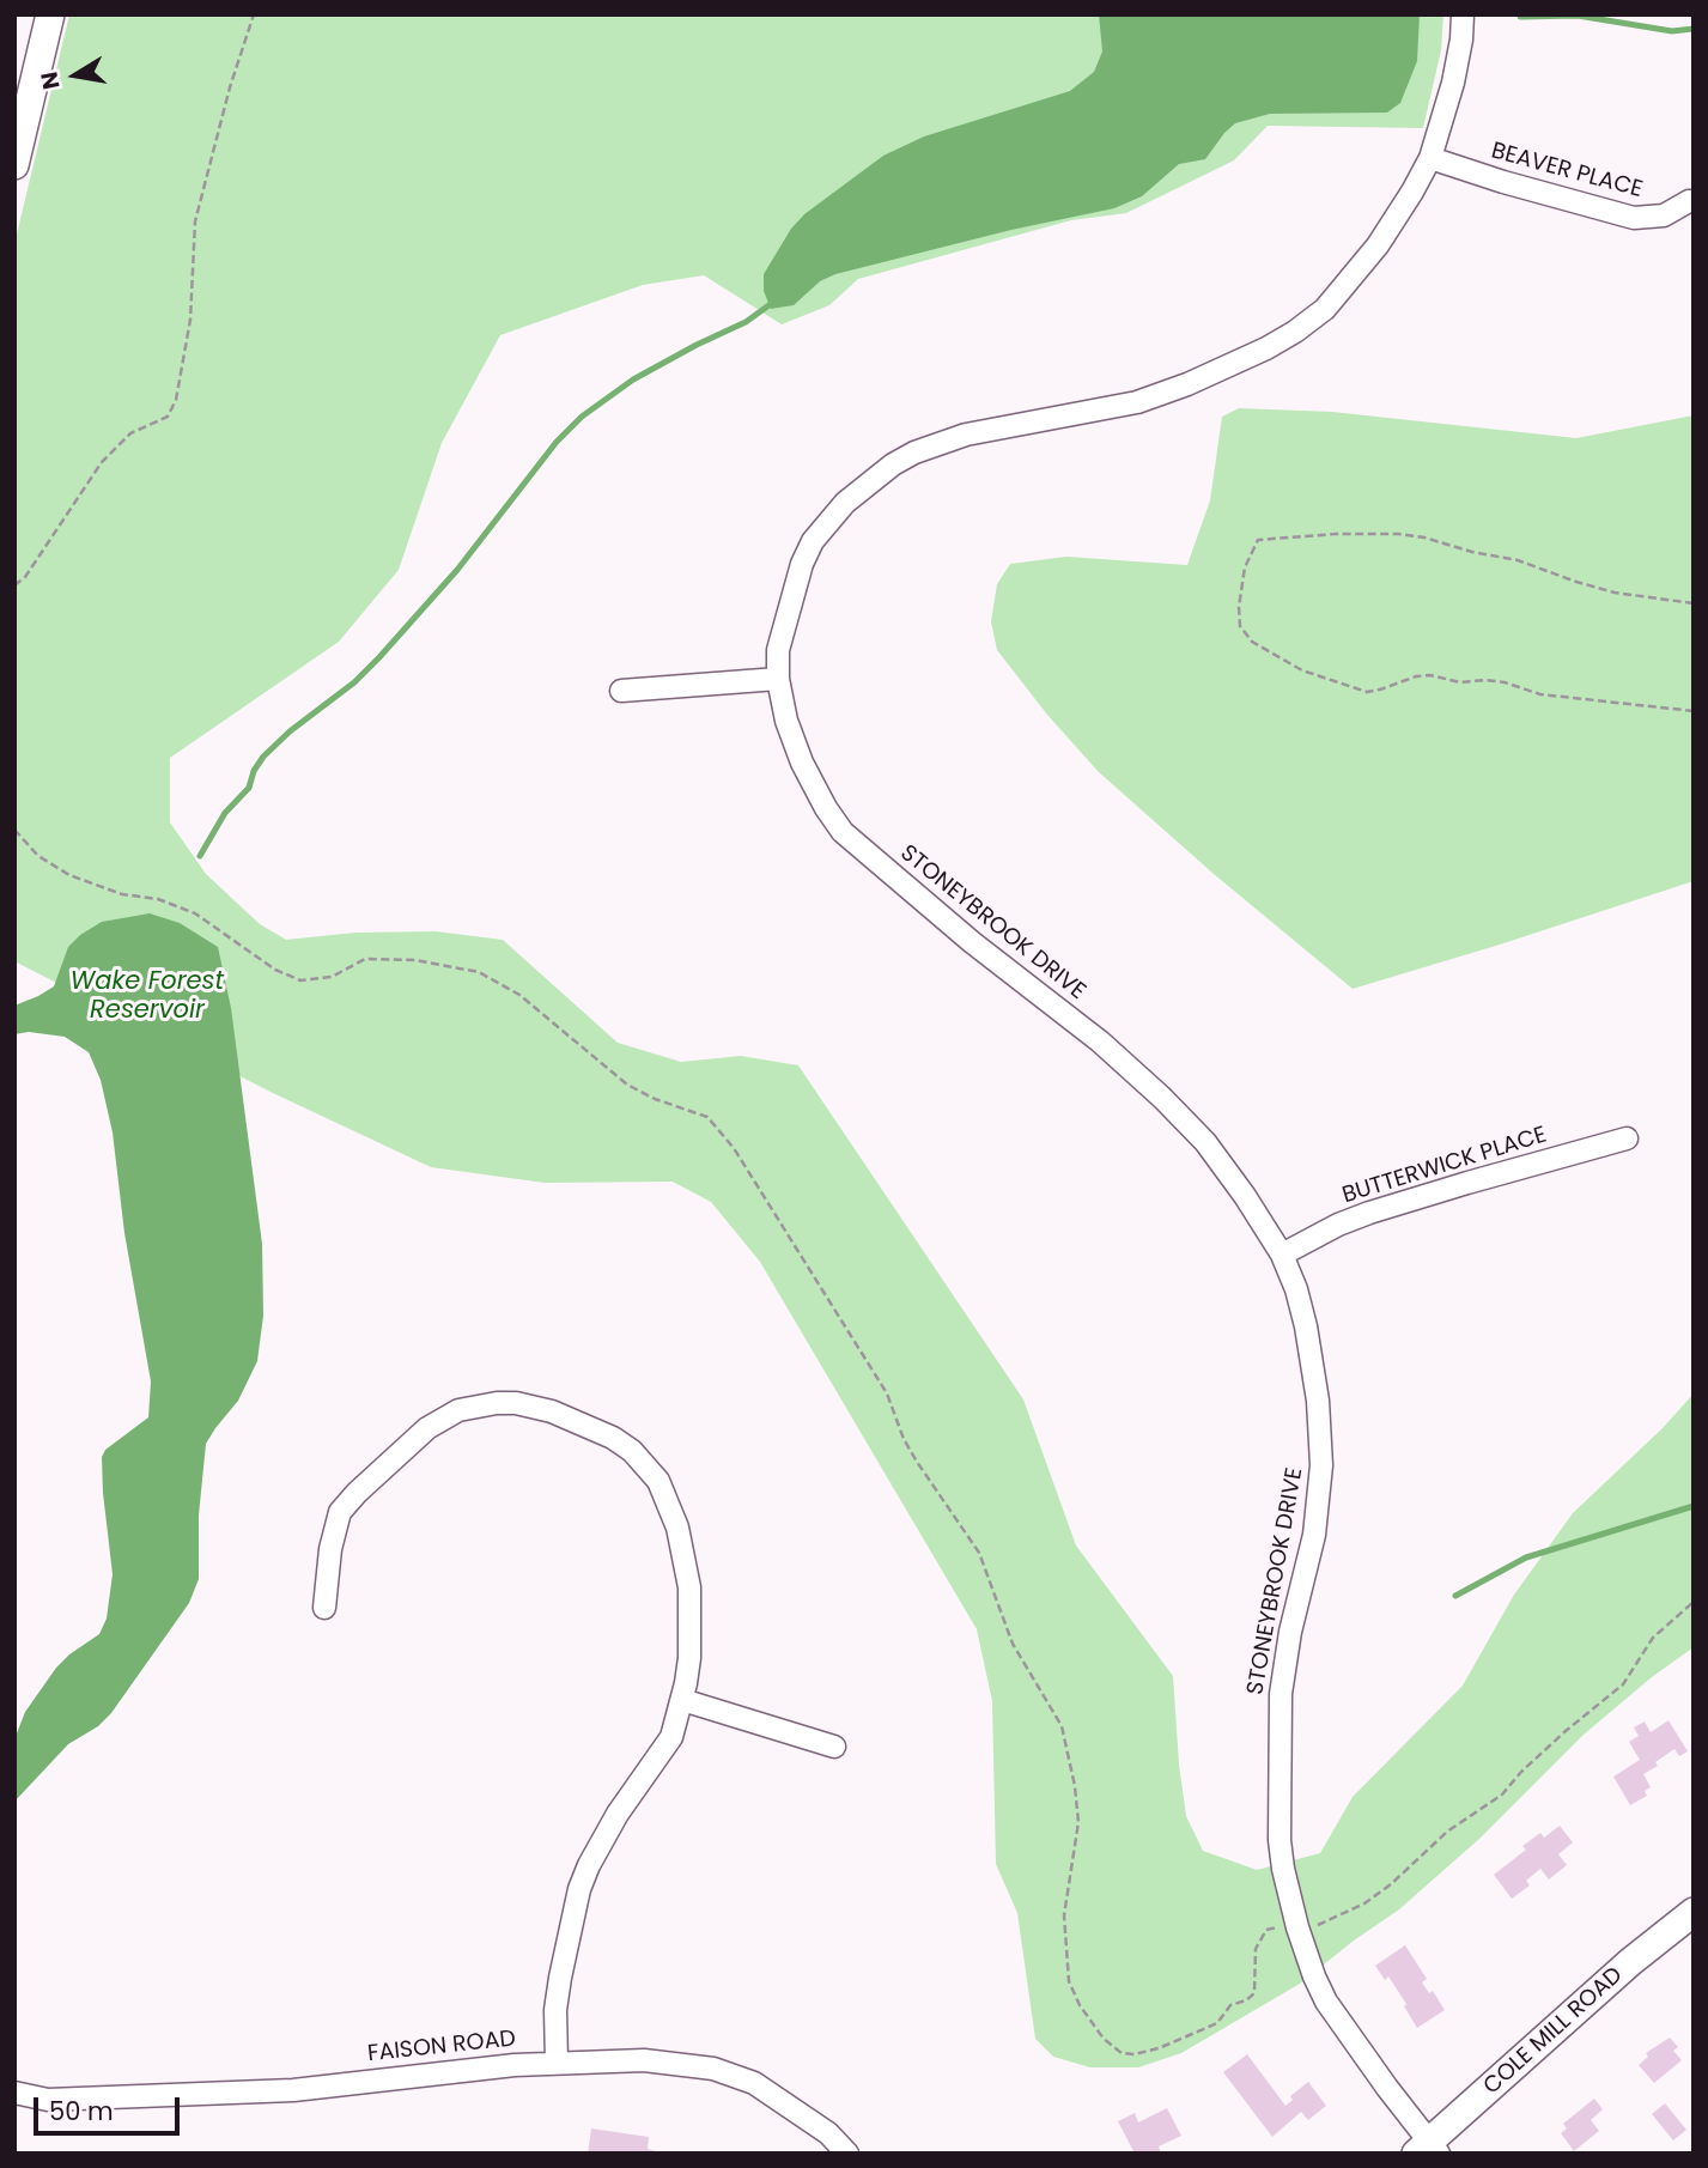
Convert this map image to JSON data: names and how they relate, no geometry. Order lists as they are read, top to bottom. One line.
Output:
{"streets":{"street":["BEAVER PLACE","STONEYBROOK DRIVE","BUTTERWICK PLACE","COLE MILL ROAD","FAISON ROAD"]},"crossings":[["BEAVER PLACE","STONEYBROOK DRIVE"],["STONEYBROOK DRIVE","BUTTERWICK PLACE"],["STONEYBROOK DRIVE","COLE MILL ROAD"]],"water":["Wake Forest Reservoir"],"scale_bar":"50 m","north":"left"}
